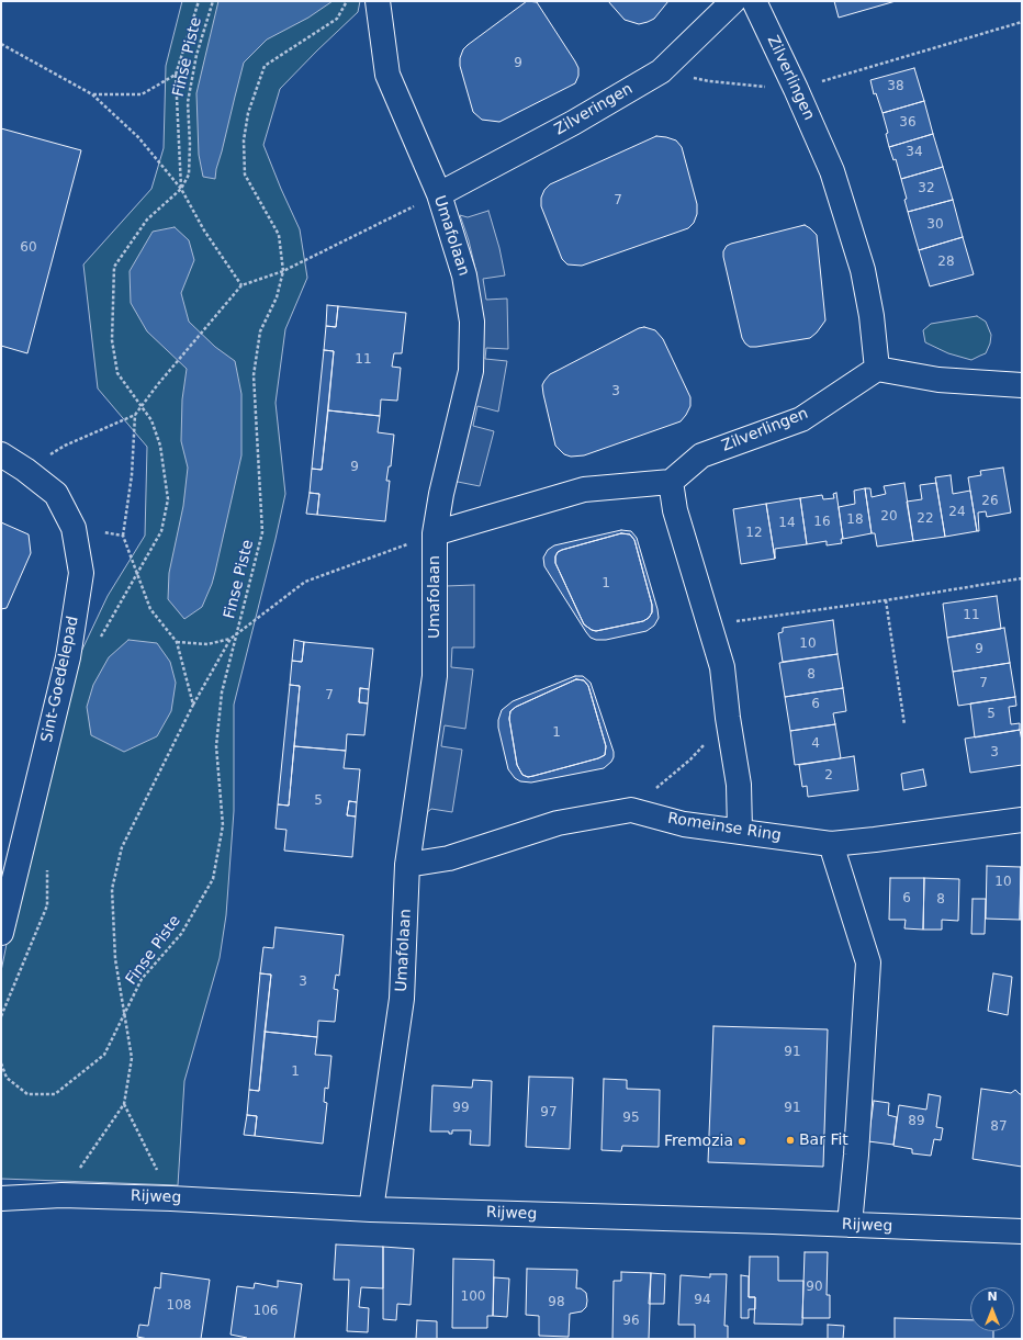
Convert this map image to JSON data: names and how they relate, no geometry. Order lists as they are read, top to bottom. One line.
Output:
{"streets":{"street":["Zilverlingen","Zilveringen","Umafolaan","Sint-Goedelepad","Romeinse Ring","Rijweg"],"path":["Finse Piste"]},"crossings":[["Zilveringen","Umafolaan"],["Umafolaan","Romeinse Ring"],["Umafolaan","Rijweg"]],"places":["Bar Fit","Fremozia"],"house_numbers":["9","38","36","34","32","7","30","60","28","11","3","9","26","24","20","22","18","16","14","12","1","11","10","9","8","7","7","6","5","1","4","3","2","5","10","6","8","3","91","1","99","91","97","95","89","87","90","100","94","98","108","106","96"],"north":"top"}
